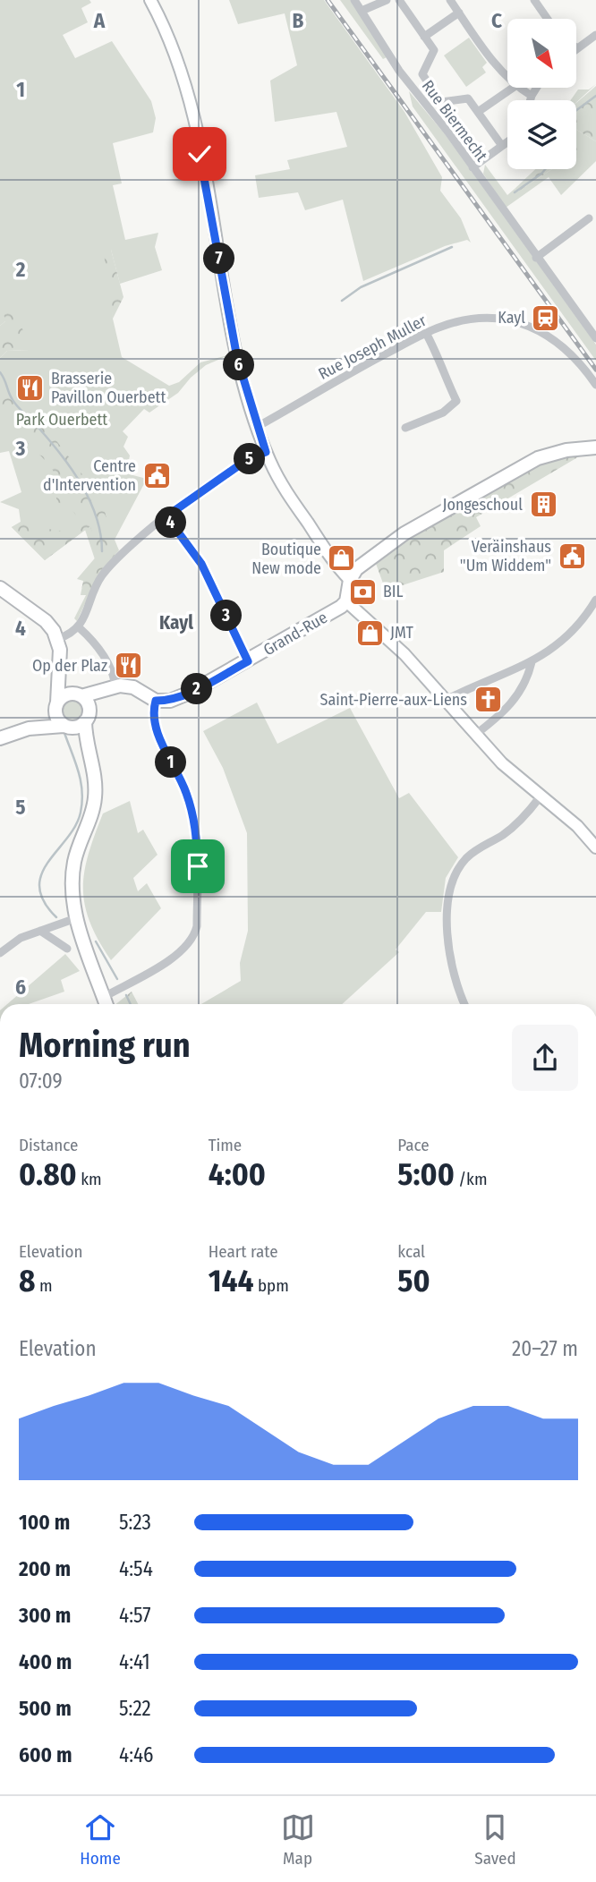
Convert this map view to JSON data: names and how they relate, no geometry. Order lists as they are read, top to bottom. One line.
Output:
{"streets":{"main road":["Grand-Rue"],"street":["Rue Biermecht","Rue Joseph Muller"]},"districts":["Kayl"],"parks":["Park Ouerbett"],"places":{"station":["Kayl"],"restaurant":["Brasserie Pavillon Ouerbett","Op der Plaz"],"public building":["Centre d'Intervention","Veräinshaus \"Um Widdem\""],"building":["Jongeschoul"],"shop":["Boutique New mode","JMT"],"bank":["BIL"],"church":["Saint-Pierre-aux-Liens"]},"north":"bottom right","page":{"pins":["7","6","5","4","3","2","1"],"heading":["Morning run","07:09"],"stats":[["Distance","0.80 km"],["Time","4:00"],["Pace","5:00 /km"],["Elevation","8 m"],["Heart rate","144 bpm"],["kcal","50"]],"chart":["Elevation","20–27 m"],"list":[{"name":"100 m","note":"5:23"},{"name":"200 m","note":"4:54"},{"name":"300 m","note":"4:57"},{"name":"400 m","note":"4:41"},{"name":"500 m","note":"5:22"},{"name":"600 m","note":"4:46"}],"tabs":["Home","Map","Saved"]},"grid":{"columns":["A","B","C"],"rows":["1","2","3","4","5","6"]}}
